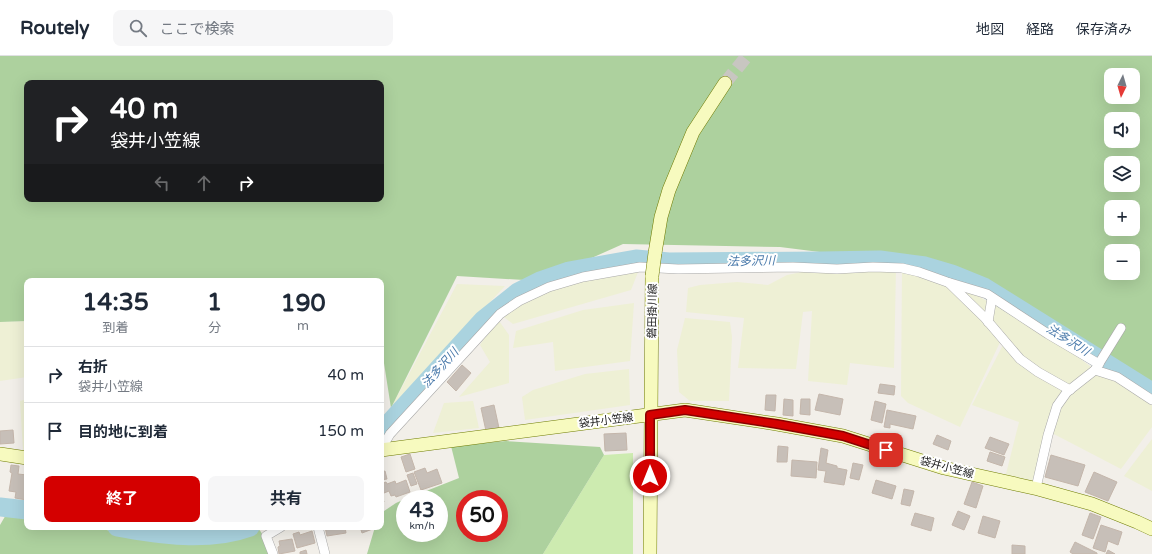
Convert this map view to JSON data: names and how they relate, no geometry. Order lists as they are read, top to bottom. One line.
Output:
{"streets":{"main road":["磐田掛川線","袋井小笠線"]},"crossings":[["磐田掛川線","袋井小笠線"]],"water":["法多沢川"],"north":"bottom","page":{"header":"Routely","search":"ここで検索","nav":["地図","経路","保存済み"],"map_buttons":["+","−"],"turn":["40 m","袋井小笠線"],"eta":["14:35","到着","1","分","190","m"],"list":[{"name":"右折","note":"袋井小笠線","value":"40 m"},{"name":"目的地に到着","value":"150 m"}],"buttons":["終了","共有"],"speed":"43 km/h","limit":"50"}}
